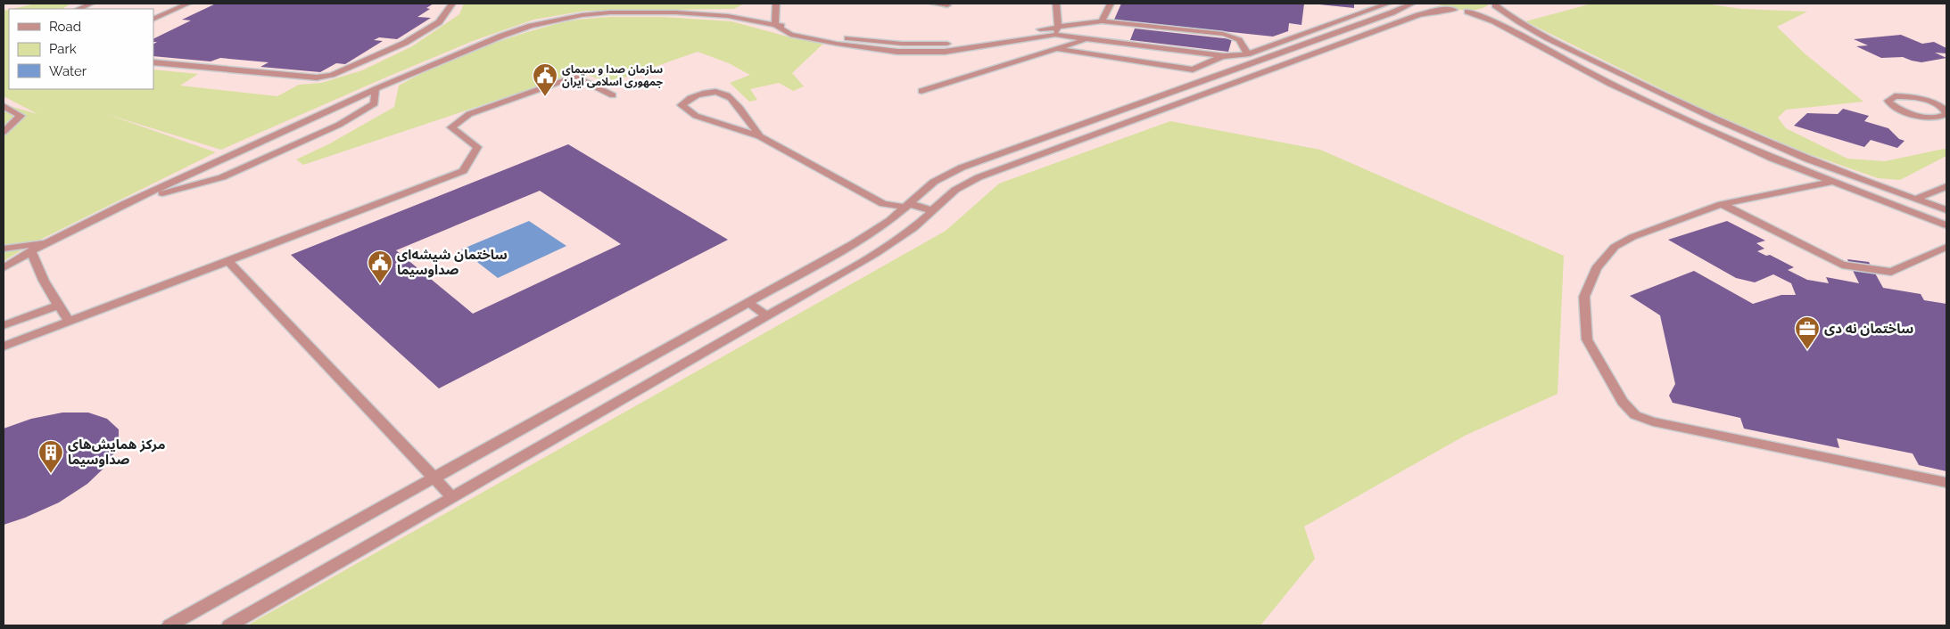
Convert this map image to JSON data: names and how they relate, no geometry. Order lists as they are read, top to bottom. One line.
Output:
{"places":{"public building":["سازمان صدا و سیمای جمهوری اسلامی ایران","ساختمان شیشه‌ای صداوسیما"],"office":["ساختمان نه دی"],"building":["مرکز همایش‌های صداوسیما"]},"legend":["Road","Park","Water"]}
